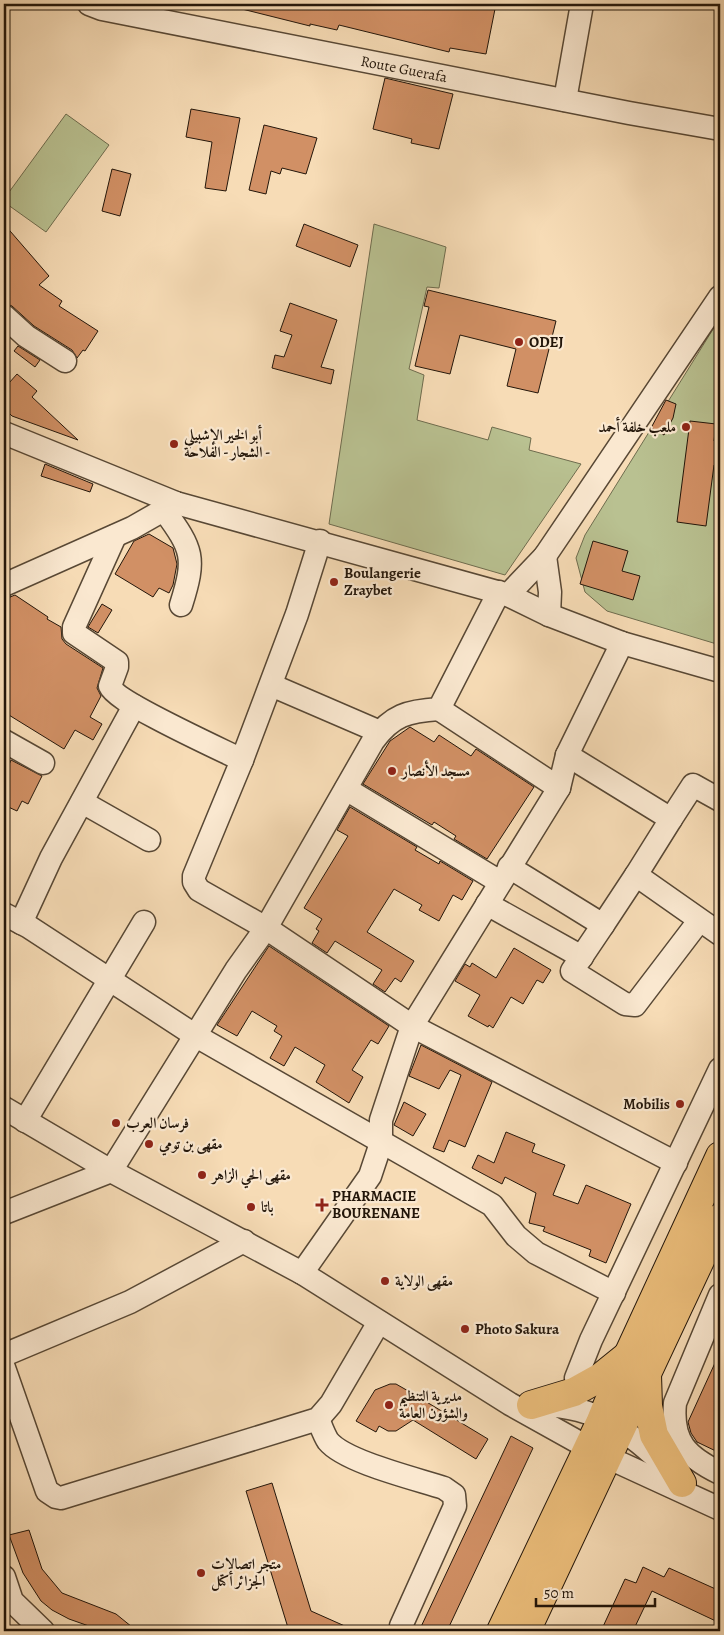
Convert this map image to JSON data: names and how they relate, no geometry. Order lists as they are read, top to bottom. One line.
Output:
{"streets":{"street":["Route Guerafa"]},"places":{"other":["ODEJ","ملعب خلفة أحمد","أبو الخير الإشبيلي الشجار - الفلاحة -","Boulangerie Zraybet","مسجد الأنصار","Mobilis","فرسان العرب","مقهى بن تومي","مقهى الحي الزاهر","باتا","مقهى الولاية","Photo Sakura","مديرية التنظيم والشؤون العامة","متجر اتصالات الجزائر أكتل"],"health":["PHARMACIE BOURENANE"]},"scale_bar":"50 m"}
